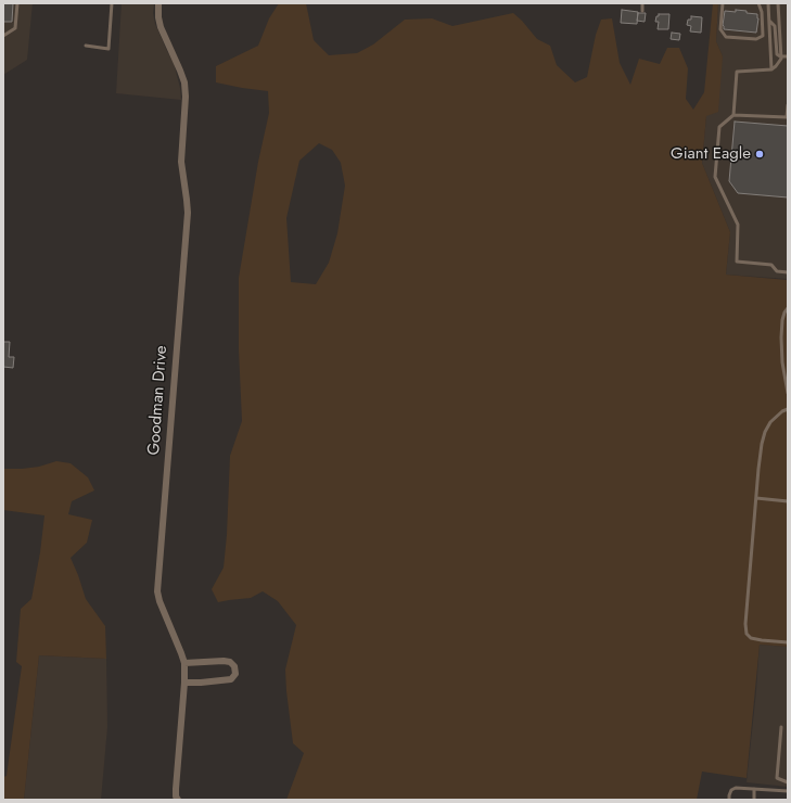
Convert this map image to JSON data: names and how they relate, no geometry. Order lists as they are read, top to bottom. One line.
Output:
{"streets":{"street":["Goodman Drive"]},"places":["Giant Eagle"]}
